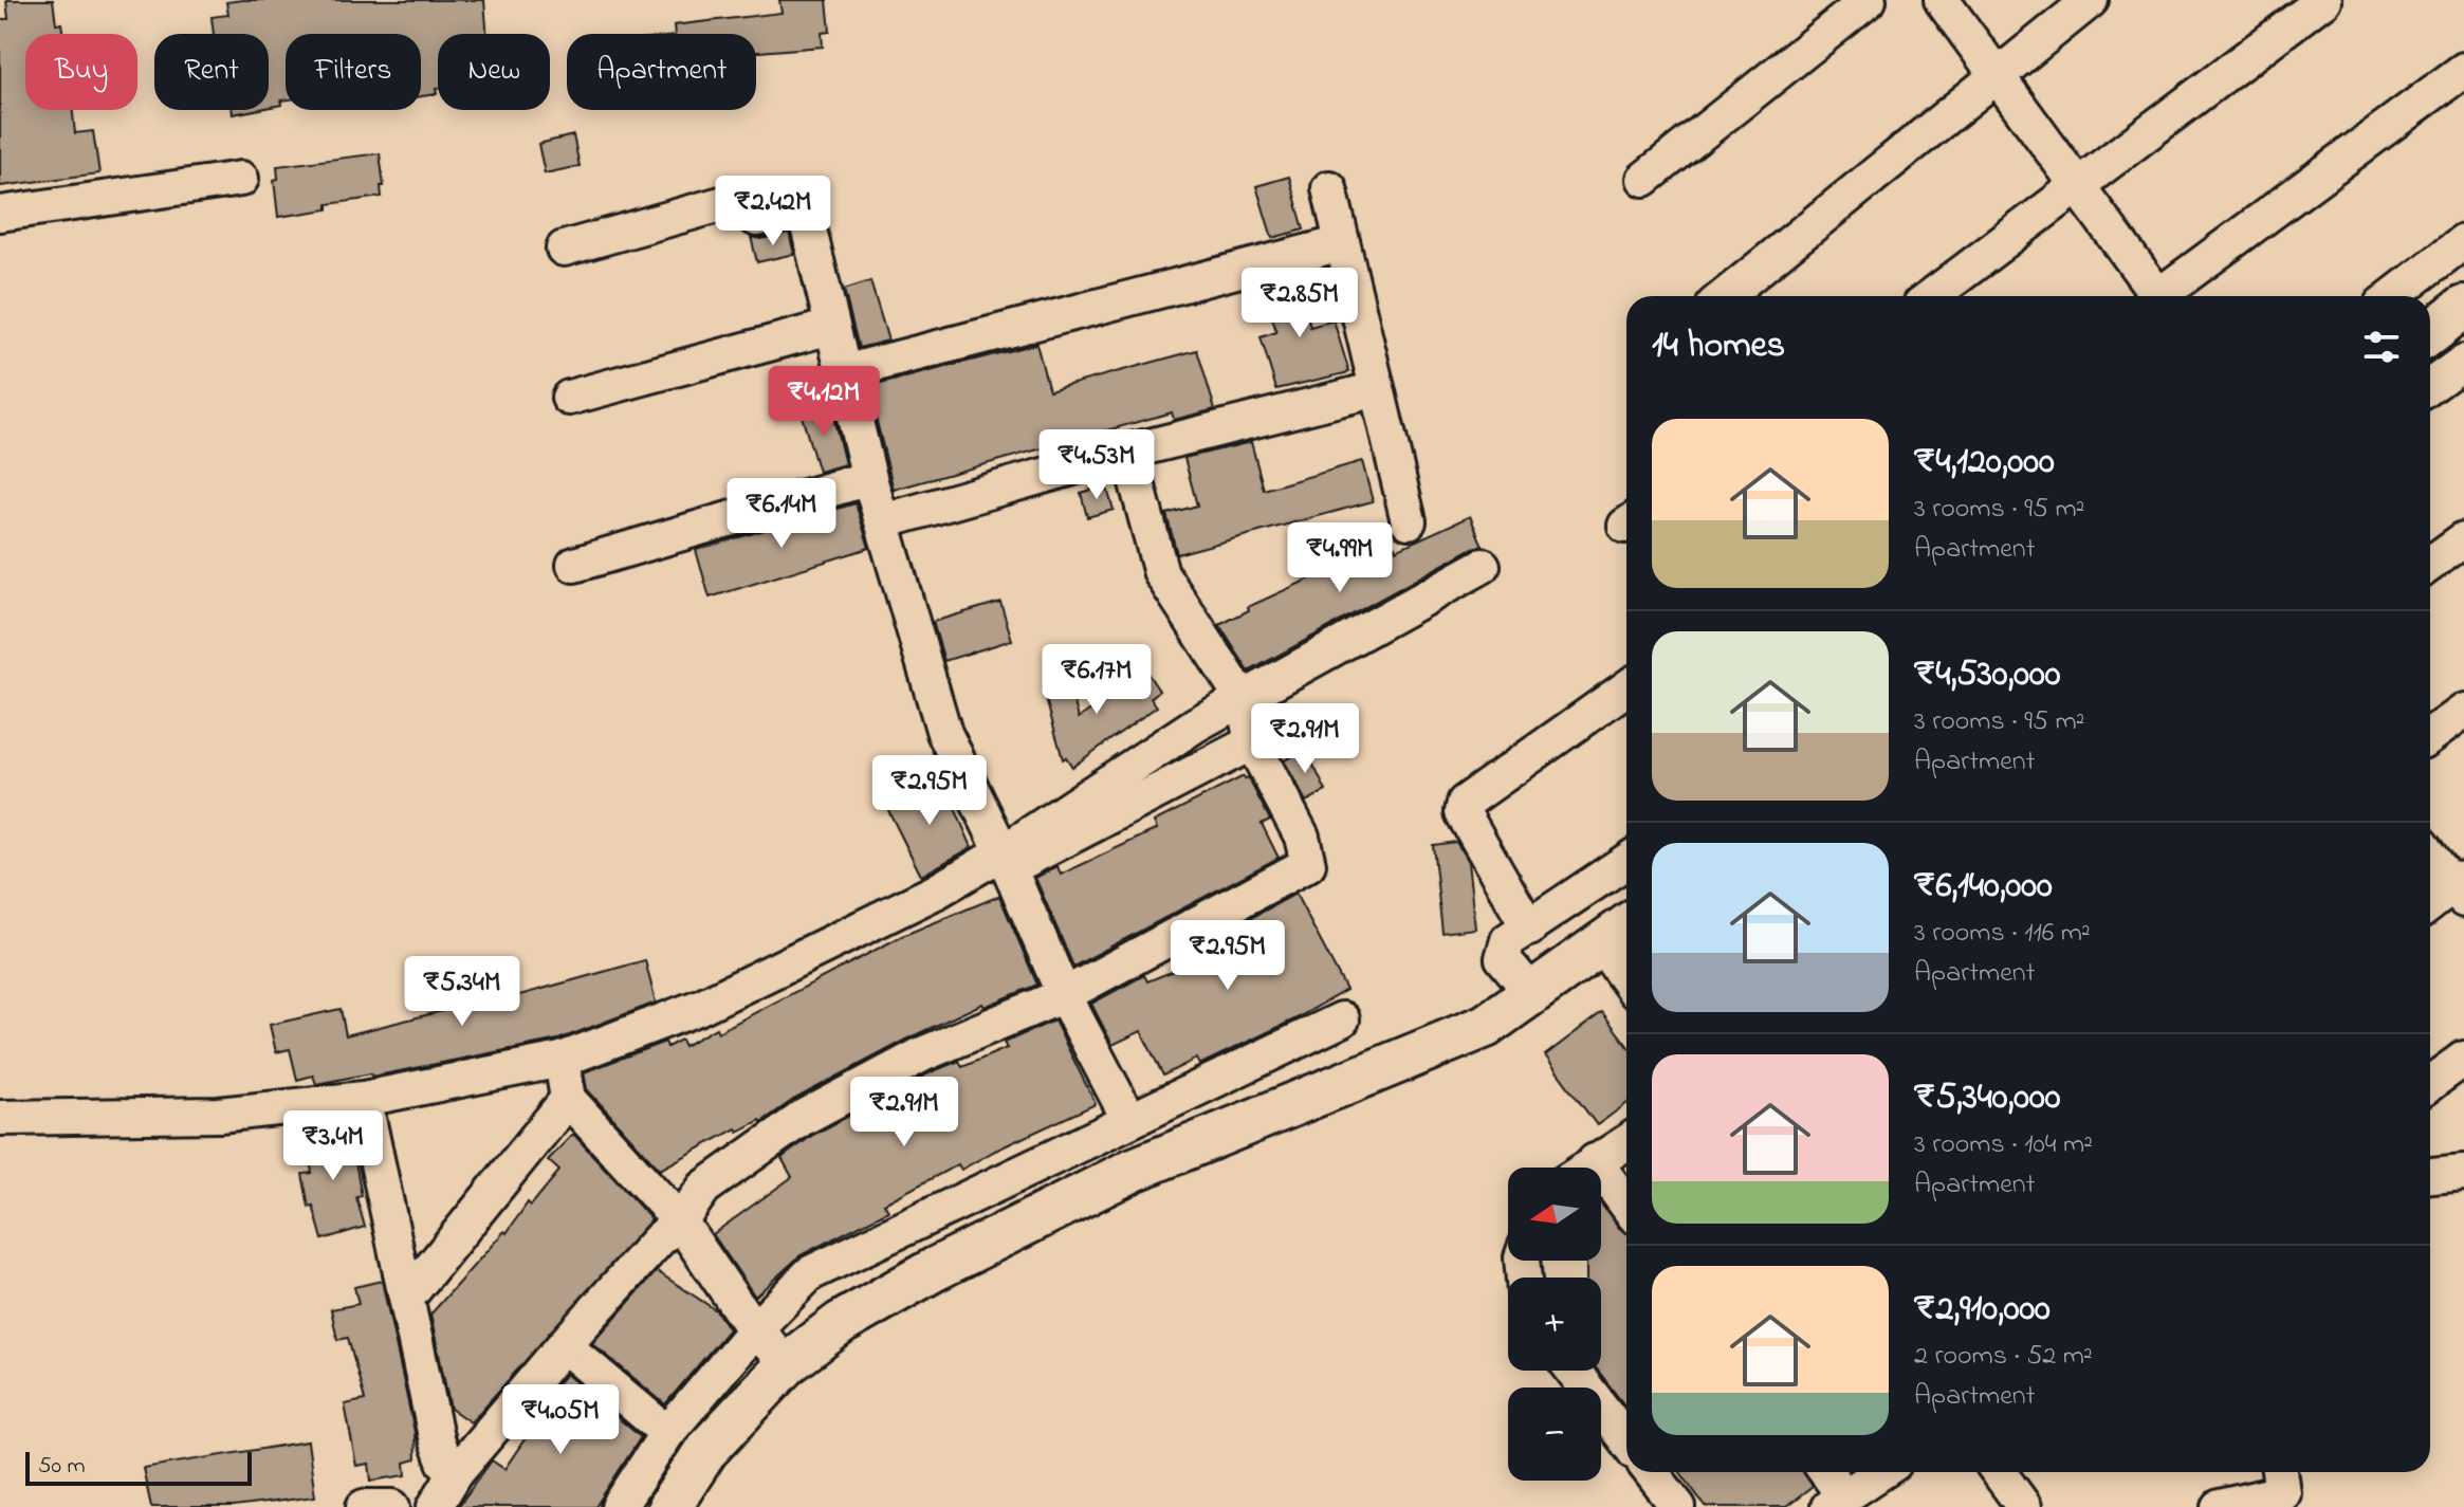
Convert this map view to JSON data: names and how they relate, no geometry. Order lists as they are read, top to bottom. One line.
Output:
{"scale_bar":"50 m","north":"left","page":{"chip":["Buy","Rent","Filters","New","Apartment"],"price":["₹2.42M","₹2.85M","₹4.12M","₹4.53M","₹6.14M","₹4.99M","₹6.17M","₹2.91M","₹2.95M","₹2.95M","₹5.34M","₹2.91M","₹3.4M","₹4.05M"],"heading":"14 homes","list":[{"name":"₹4,120,000","note":"3 rooms · 95 m² · Apartment"},{"name":"₹4,530,000","note":"3 rooms · 95 m² · Apartment"},{"name":"₹6,140,000","note":"3 rooms · 116 m² · Apartment"},{"name":"₹5,340,000","note":"3 rooms · 104 m² · Apartment"},{"name":"₹2,910,000","note":"2 rooms · 52 m² · Apartment"}],"map_buttons":["+","−"],"scale":"50 m"}}
